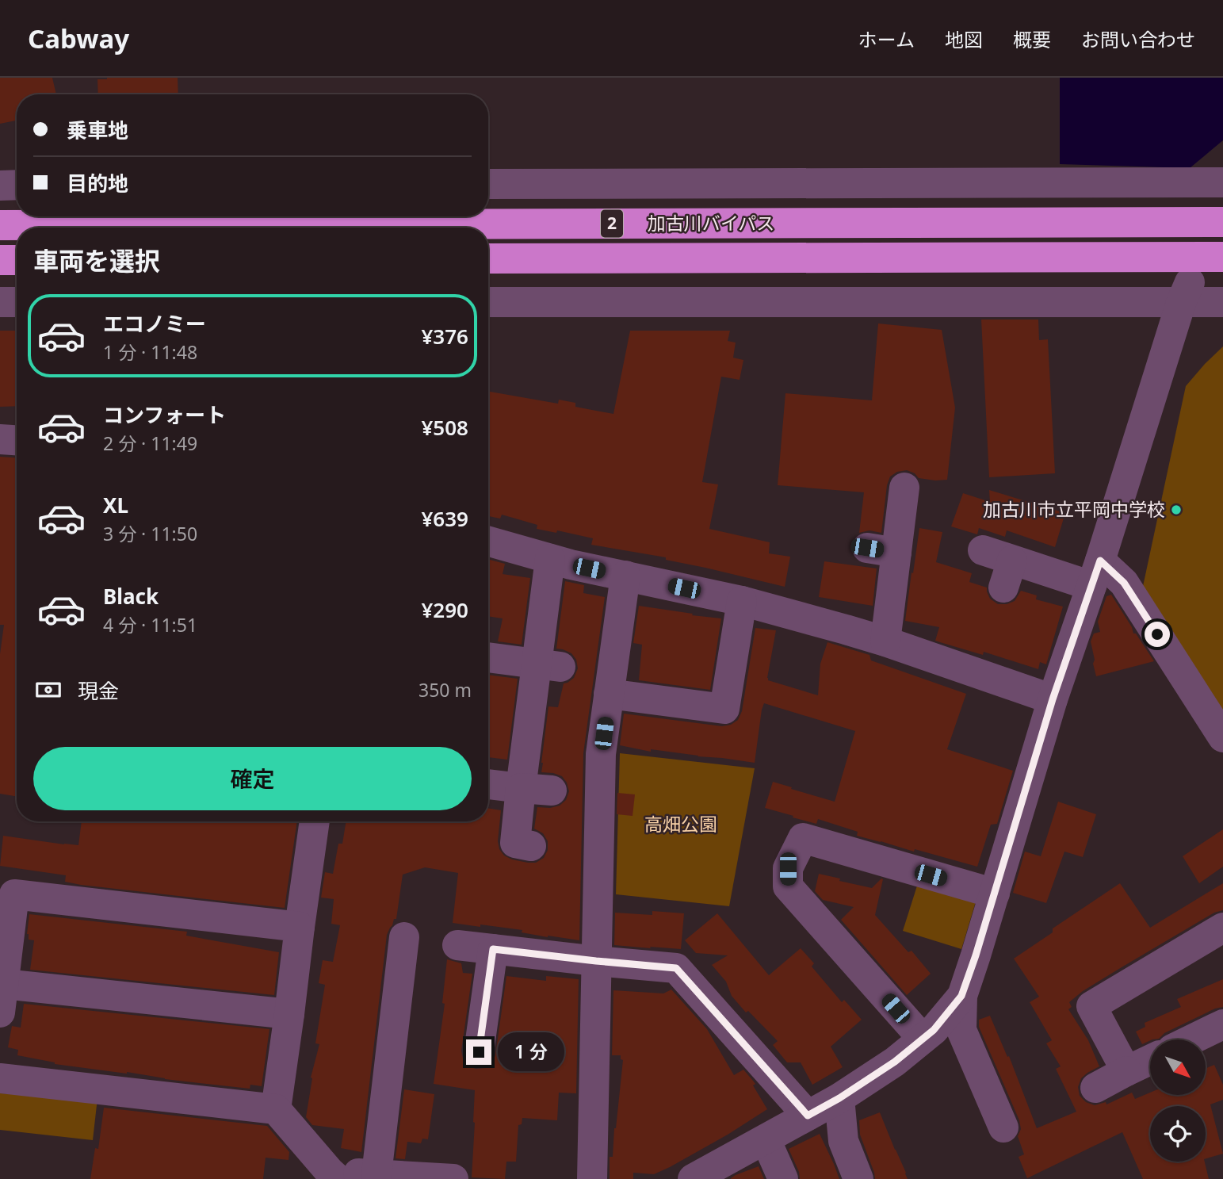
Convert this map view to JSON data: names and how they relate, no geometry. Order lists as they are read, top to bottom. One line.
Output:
{"streets":{"highway":["2","加古川バイパス"]},"parks":["高畑公園"],"places":["加古川市立平岡中学校"],"north":"bottom right","page":{"header":"Cabway","nav":["ホーム","地図","概要","お問い合わせ"],"banner":["乗車地","目的地"],"heading":"車両を選択","list":[{"name":"エコノミー","note":"1 分 · 11:48","value":"¥376"},{"name":"コンフォート","note":"2 分 · 11:49","value":"¥508"},{"name":"XL","note":"3 分 · 11:50","value":"¥639"},{"name":"Black","note":"4 分 · 11:51","value":"¥290"}],"pay":["現金","350 m"],"buttons":"確定","bubble":"1 分"}}
